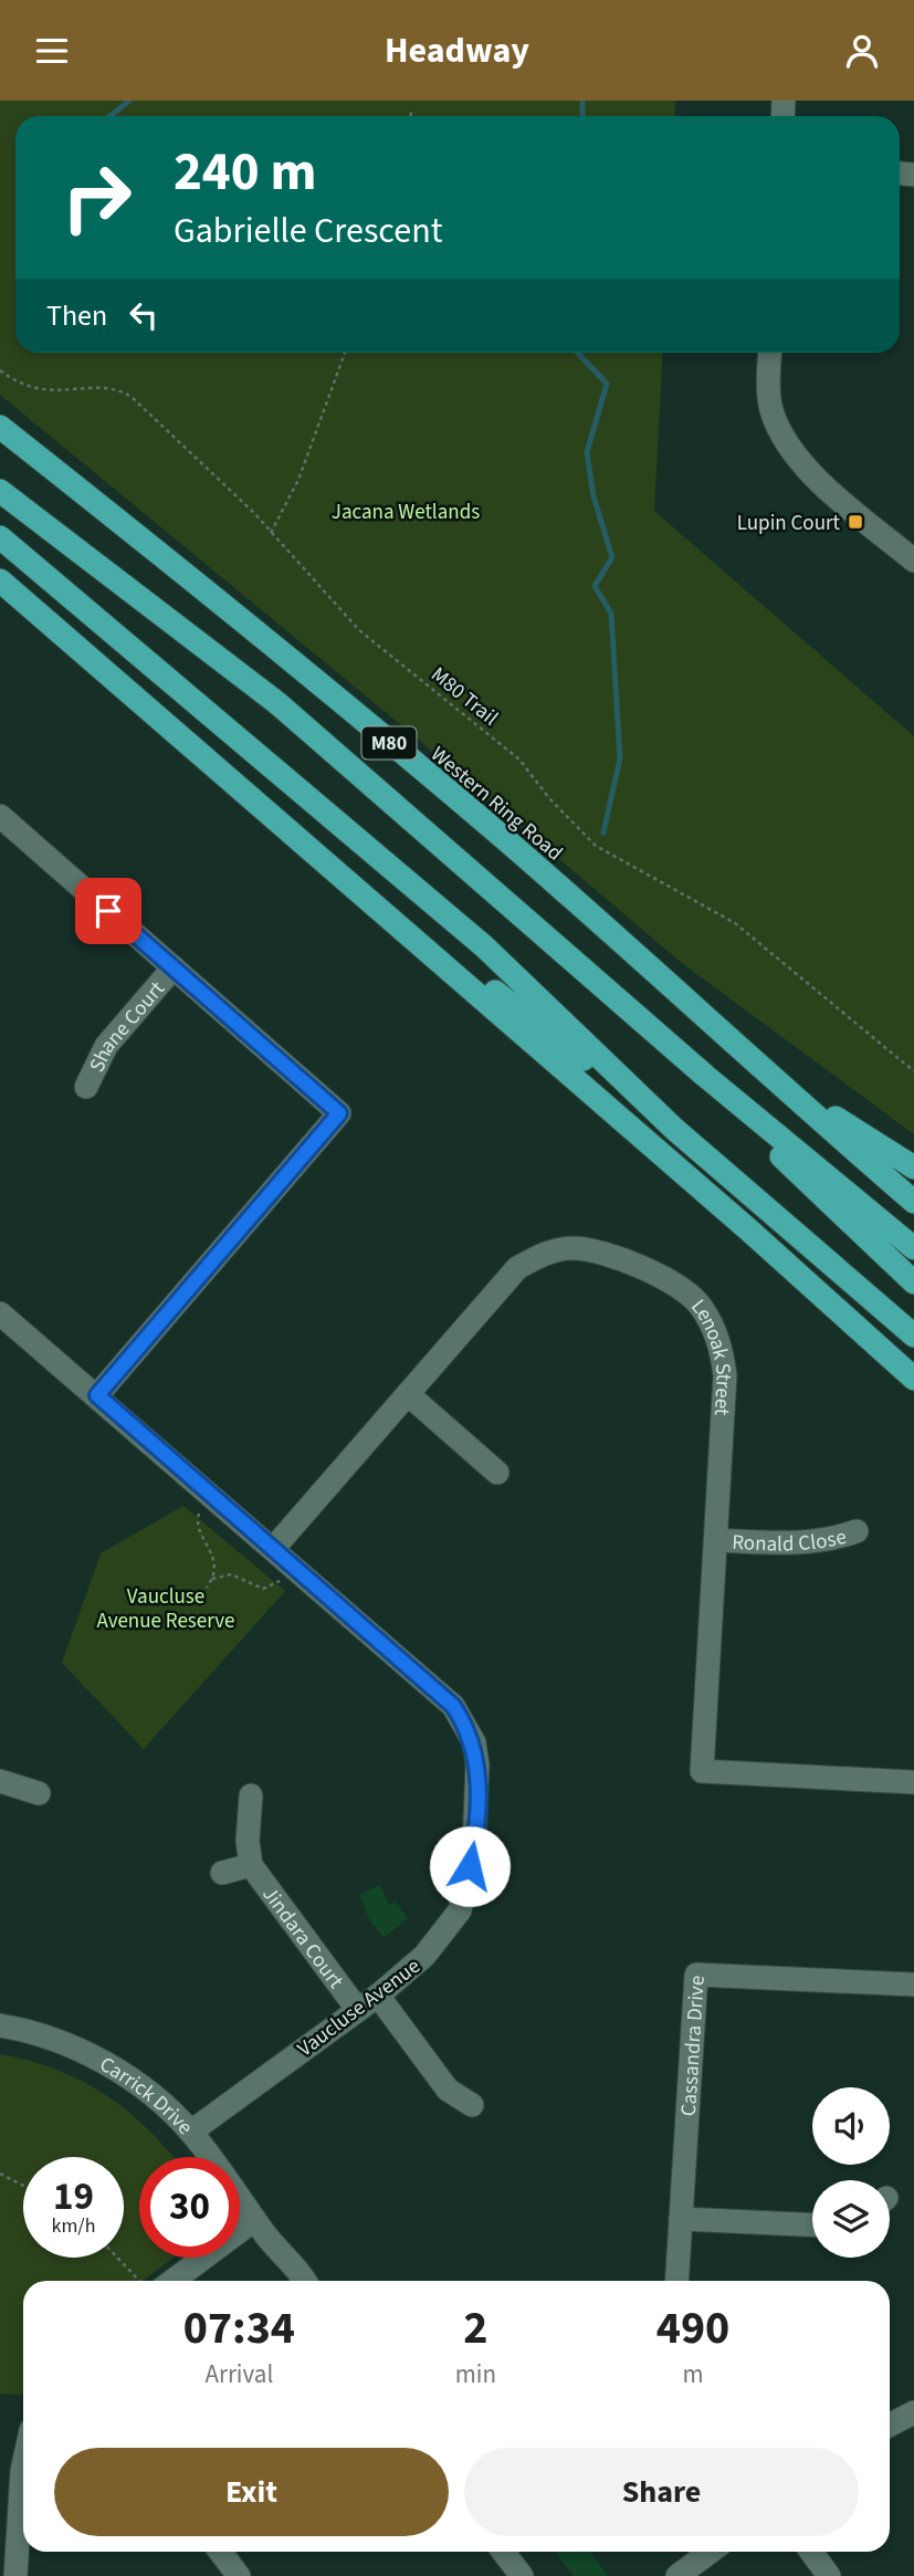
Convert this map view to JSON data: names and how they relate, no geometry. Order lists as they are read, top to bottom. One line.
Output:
{"streets":{"highway":["M80","Western Ring Road"],"street":["Shane Court","Lenoak Street","Ronald Close","Jindara Court","Vaucluse Avenue","Cassandra Drive","Carrick Drive"],"path":["M80 Trail"]},"crossings":[["Lenoak Street","Ronald Close"],["Lenoak Street","Vaucluse Avenue"],["Jindara Court","Vaucluse Avenue"],["Vaucluse Avenue","Carrick Drive"]],"parks":["Jacana Wetlands","Vaucluse Avenue Reserve"],"places":{"transit":["Lupin Court"]},"page":{"header":"Headway","turn":["240 m","Gabrielle Crescent"],"then":"Then","speed":"19 km/h","limit":"30","eta":["07:34","Arrival","2","min","490","m"],"buttons":["Exit","Share"]}}
